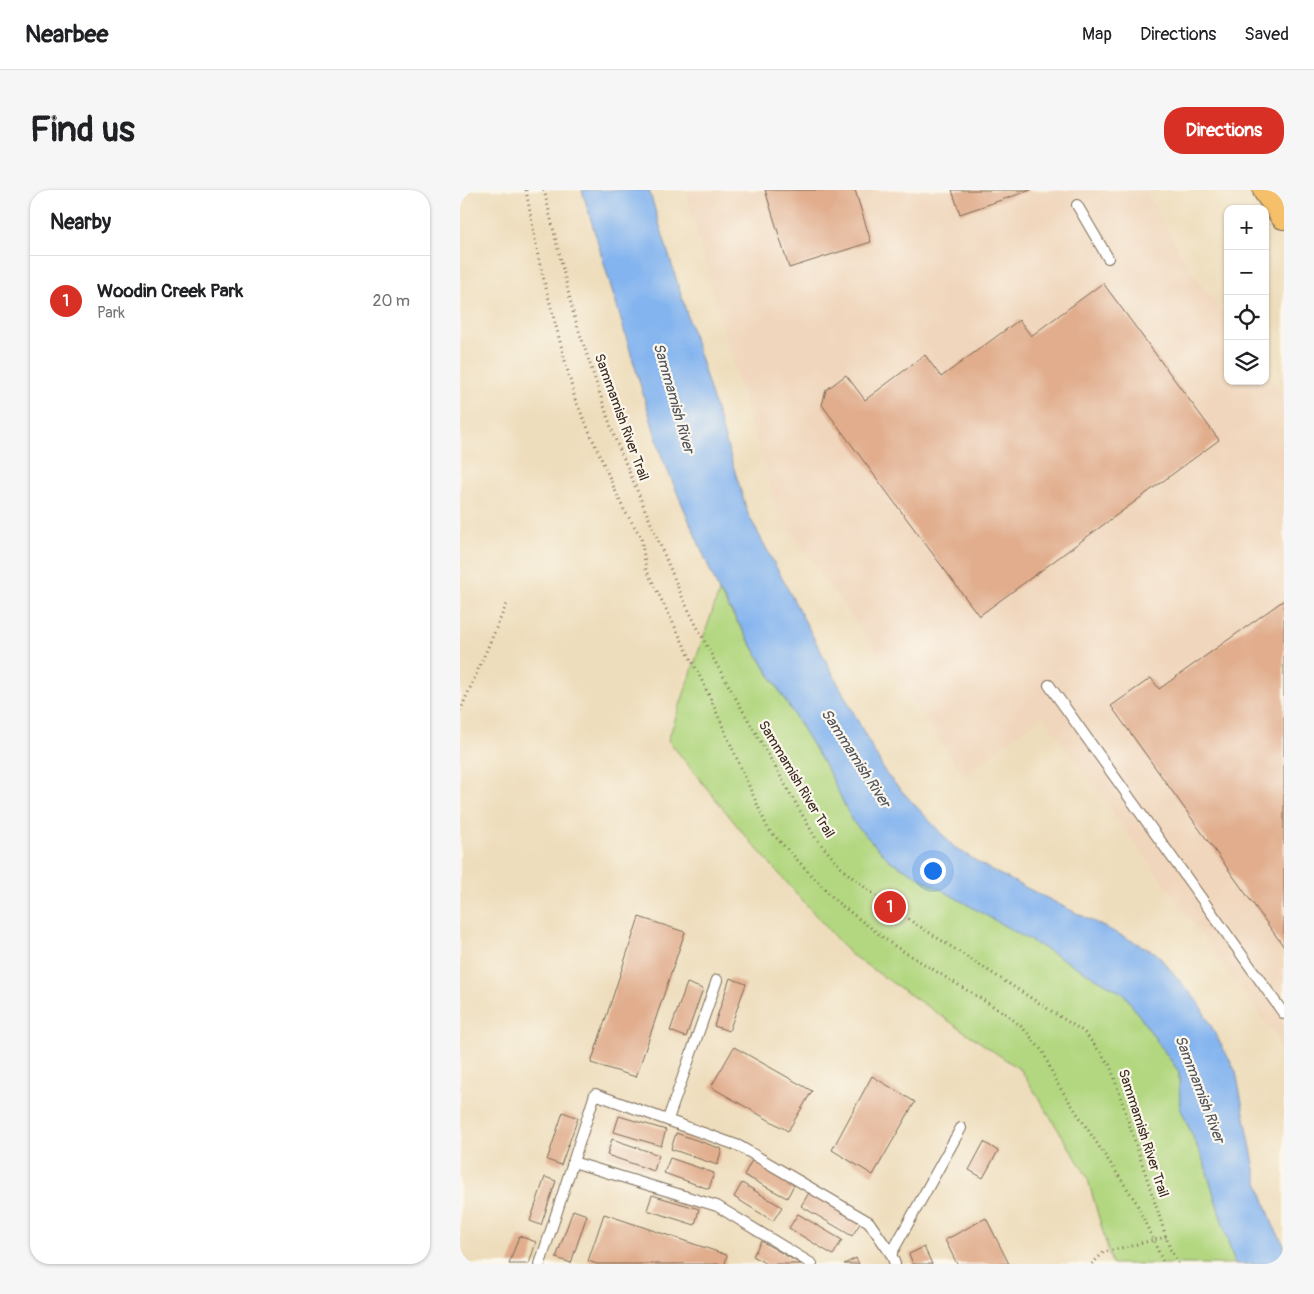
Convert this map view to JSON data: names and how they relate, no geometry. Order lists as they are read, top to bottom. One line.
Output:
{"streets":{"path":["Sammamish River Trail"]},"water":["Sammamish River"],"page":{"header":"Nearbee","nav":["Map","Directions","Saved"],"buttons":"Directions","title":"Find us","heading":"Nearby","map_buttons":["+","−"],"list":[{"mark":"1","name":"Woodin Creek Park","note":"Park","value":"20 m"}],"pins":"1"}}
